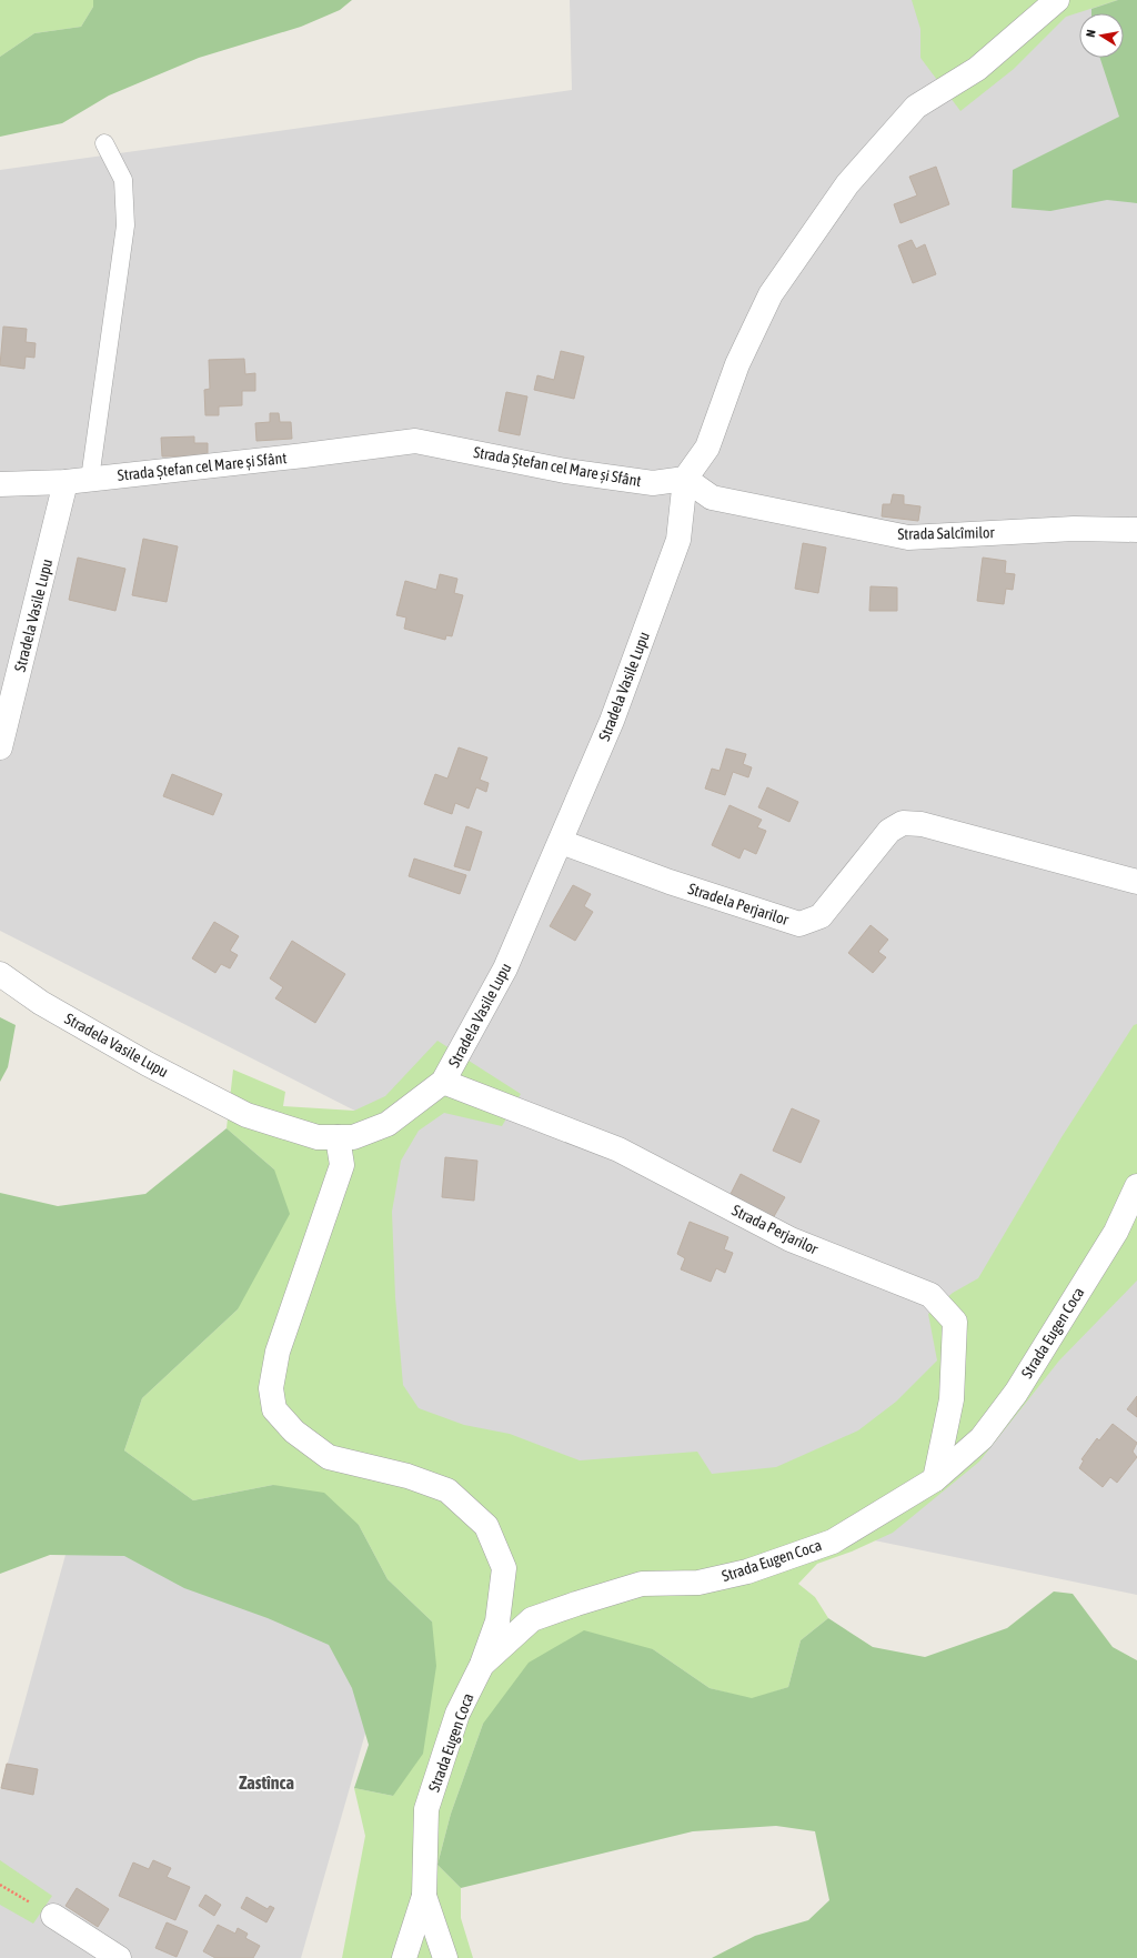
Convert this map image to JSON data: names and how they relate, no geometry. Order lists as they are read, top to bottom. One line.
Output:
{"streets":{"street":["Strada Ștefan cel Mare și Sfânt","Strada Salcîmilor","Stradela Vasile Lupu","Stradela Perjarilor","Strada Perjarilor","Strada Eugen Coca"]},"crossings":[["Strada Ștefan cel Mare și Sfânt","Strada Salcîmilor"],["Strada Ștefan cel Mare și Sfânt","Stradela Vasile Lupu"],["Strada Salcîmilor","Stradela Vasile Lupu"],["Stradela Vasile Lupu","Stradela Perjarilor"],["Stradela Vasile Lupu","Strada Perjarilor"],["Strada Perjarilor","Strada Eugen Coca"]],"districts":["Zastînca"],"north":"left"}
